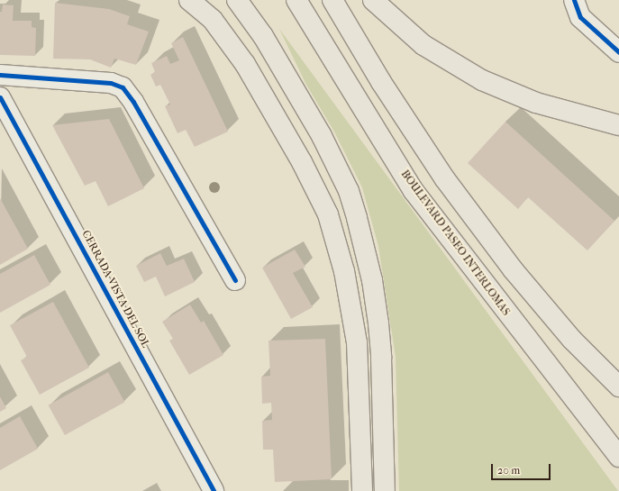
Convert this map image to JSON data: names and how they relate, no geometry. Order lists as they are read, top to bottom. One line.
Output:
{"streets":{"main road":["BOULEVARD PASEO INTERLOMAS"],"street":["CERRADA VISTA DEL SOL"]},"scale_bar":"20 m"}
